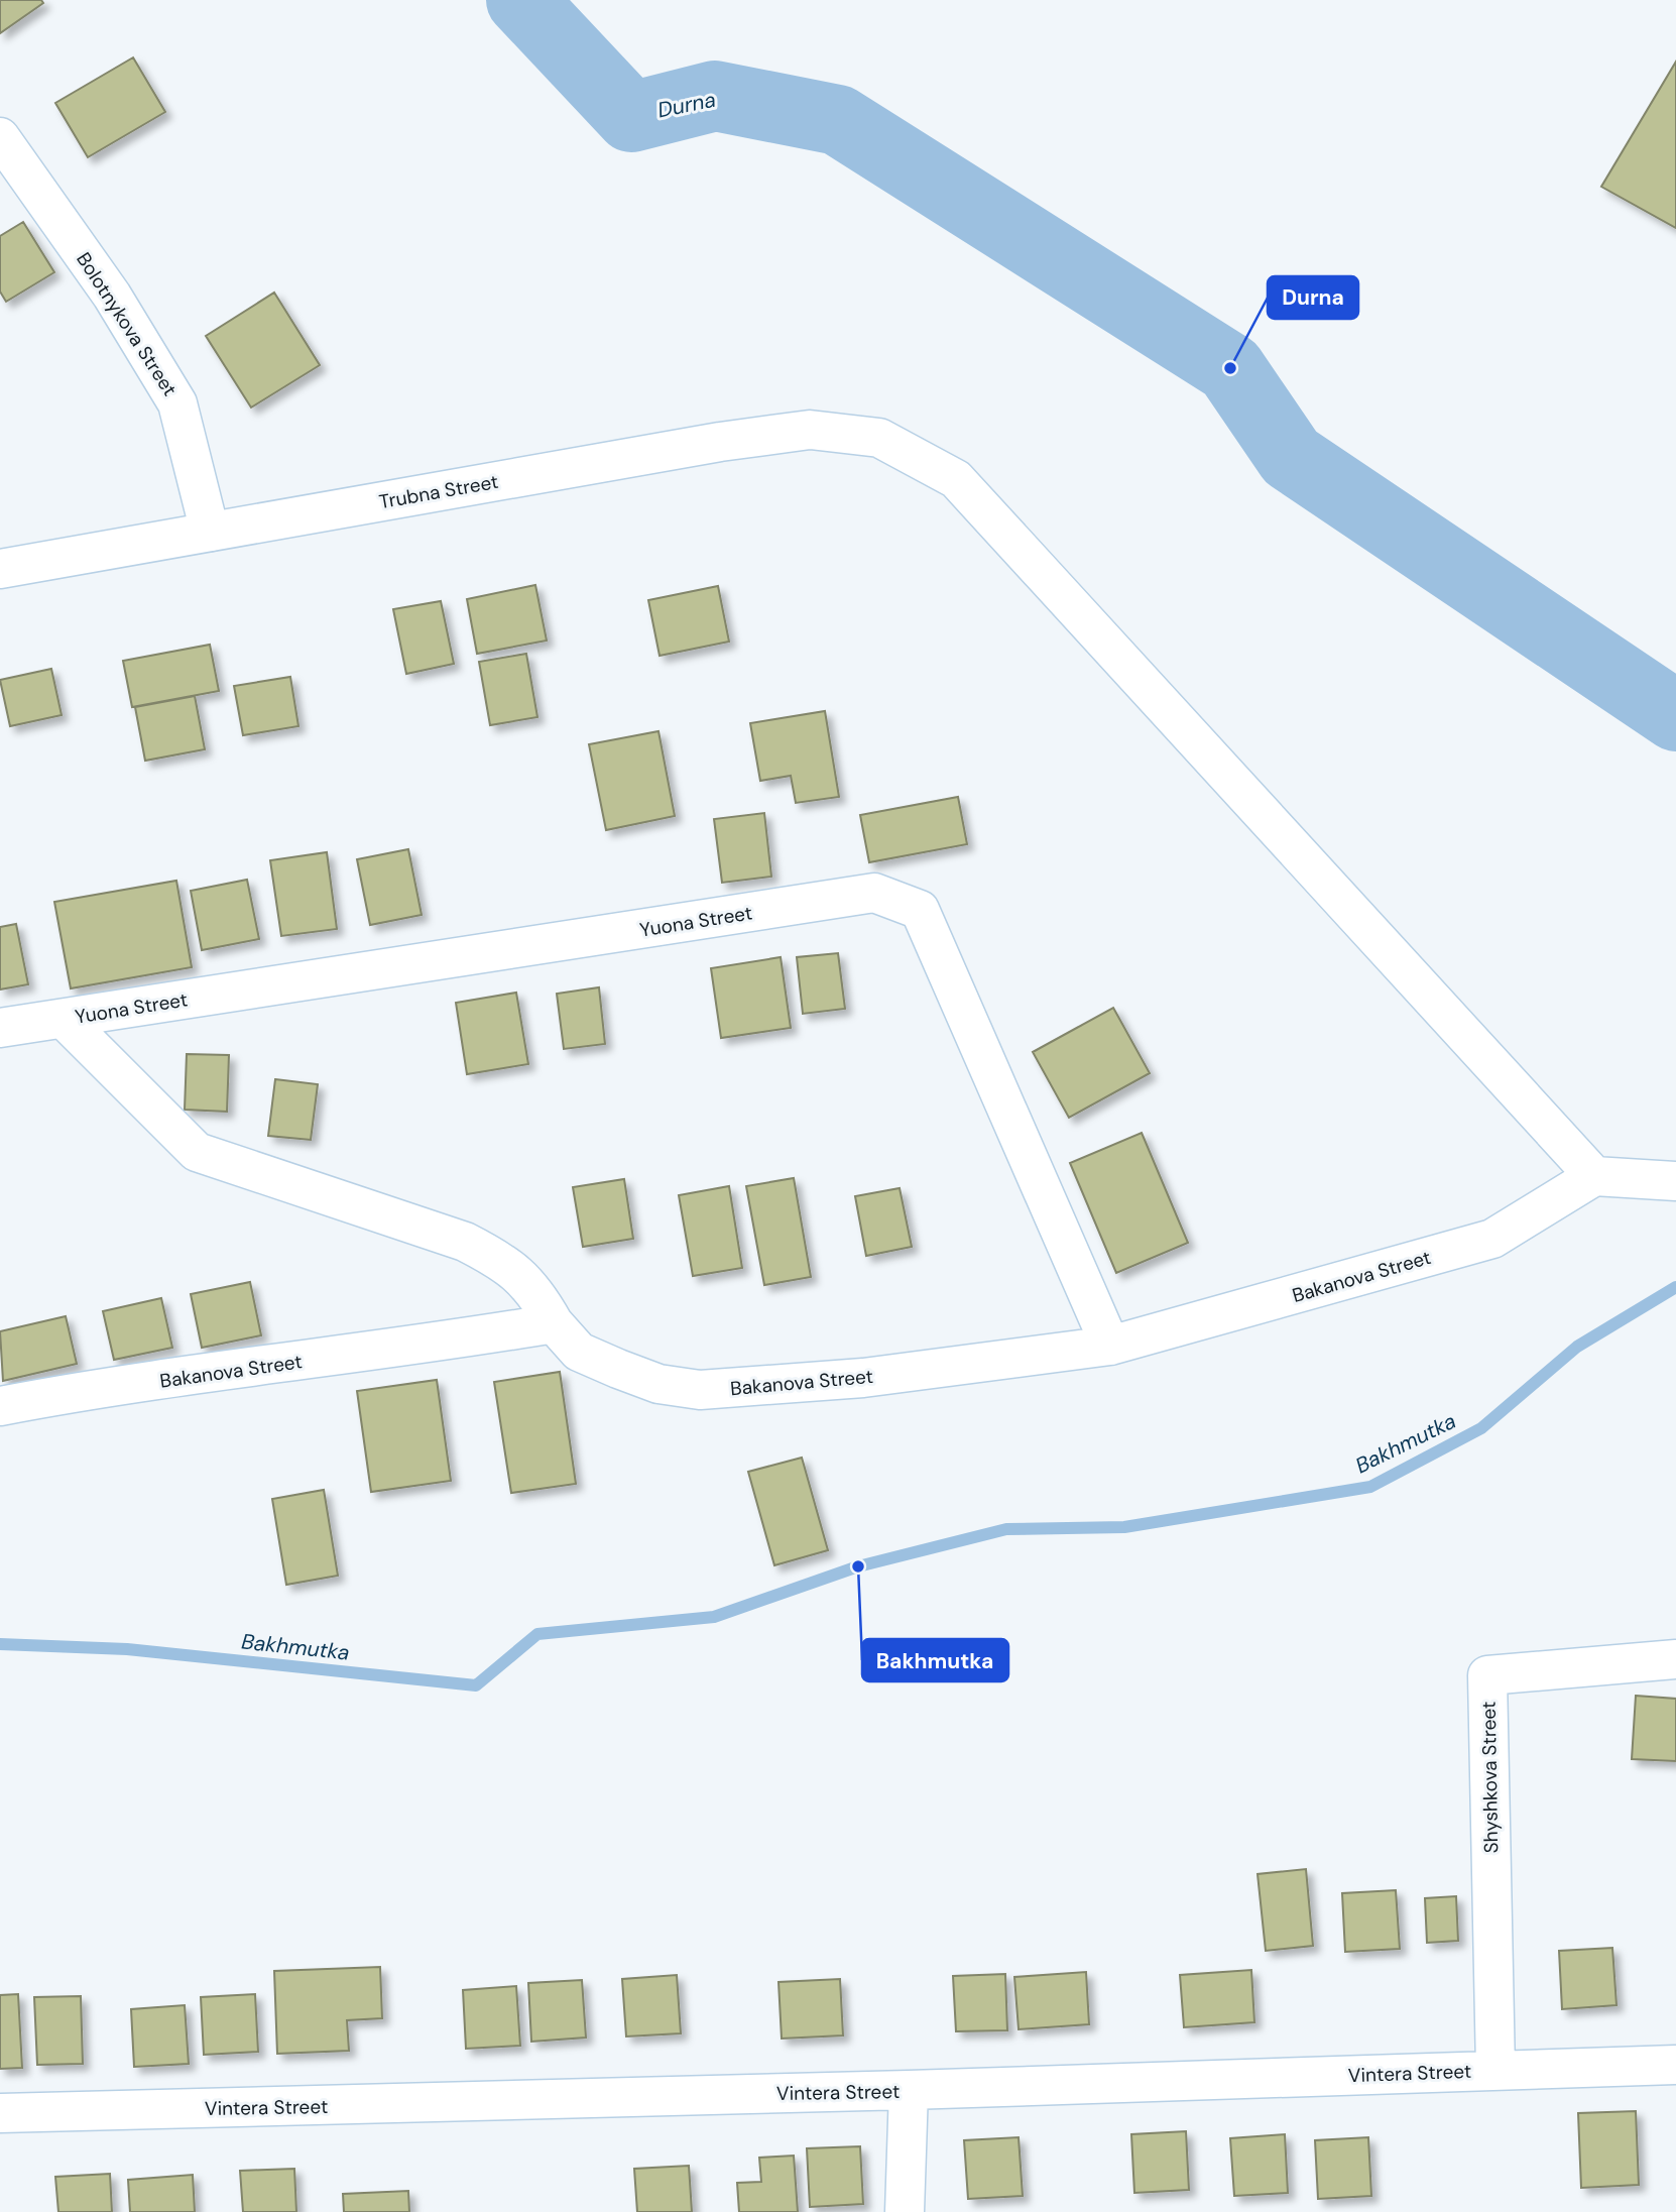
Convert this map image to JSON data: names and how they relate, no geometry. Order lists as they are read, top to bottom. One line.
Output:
{"streets":{"street":["Bolotnykova Street","Trubna Street","Yuona Street","Bakanova Street","Shyshkova Street","Vintera Street"]},"crossings":[["Bolotnykova Street","Trubna Street"],["Trubna Street","Bakanova Street"],["Yuona Street","Bakanova Street"],["Shyshkova Street","Vintera Street"]],"water":["Durna","Bakhmutka"],"places":["Durna","Bakhmutka"]}
